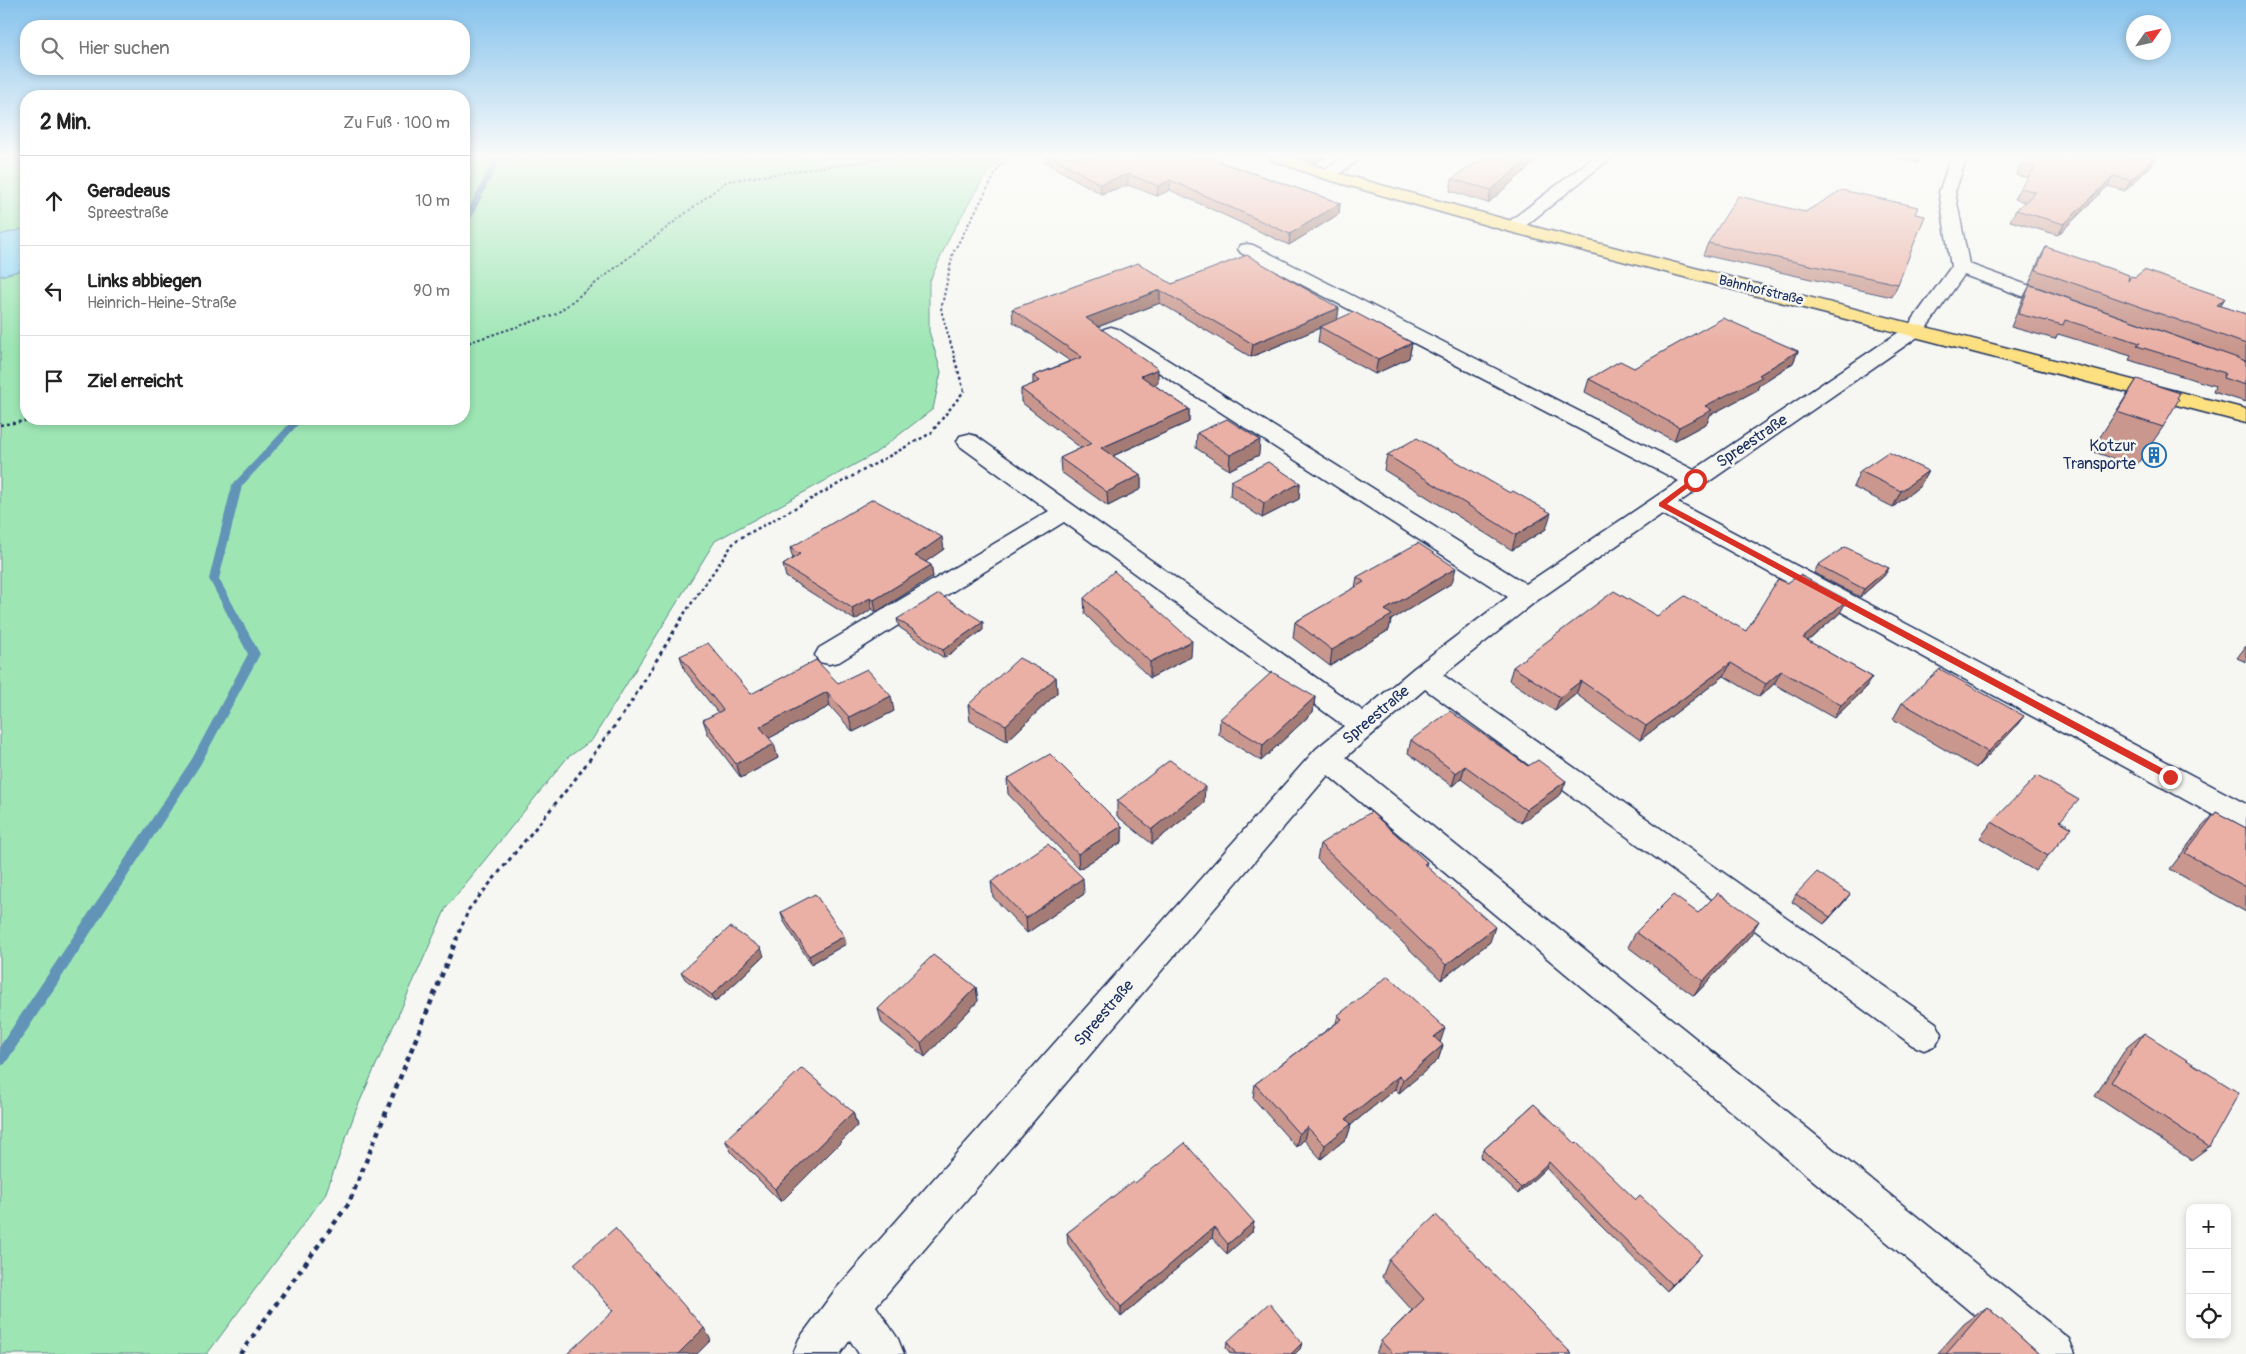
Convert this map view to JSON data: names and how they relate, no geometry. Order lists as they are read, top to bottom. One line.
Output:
{"streets":{"main road":["Bahnhofstraße"],"street":["Spreestraße"]},"crossings":[["Bahnhofstraße","Spreestraße"]],"places":{"building":["Kotzur Transporte"]},"north":"top right","page":{"search":"Hier suchen","heading":["2 Min.","Zu Fuß · 100 m"],"list":[["Geradeaus","Spreestraße","10 m"],["Links abbiegen","Heinrich-Heine-Straße","90 m"],"Ziel erreicht"],"map_buttons":["+","−"]}}
